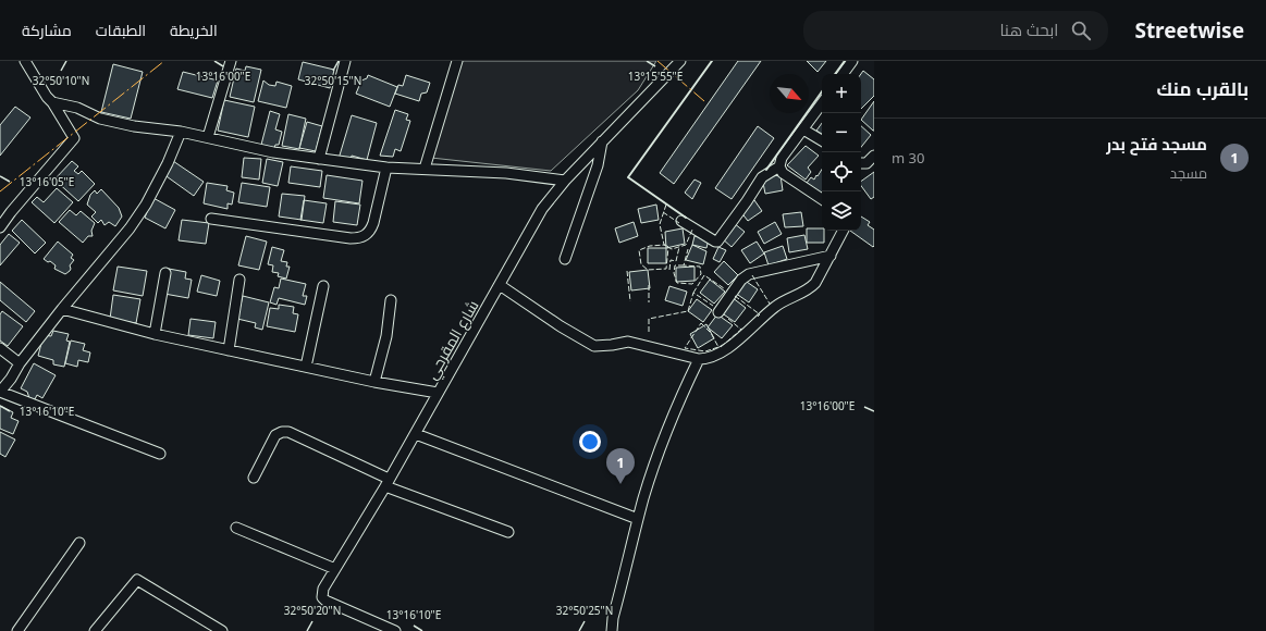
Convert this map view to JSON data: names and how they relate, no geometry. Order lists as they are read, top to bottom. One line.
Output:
{"streets":{"street":["شارع المقرحي"]},"north":"bottom right","page":{"header":"Streetwise","search":"ابحث هنا","nav":["الخريطة","الطبقات","مشاركة"],"heading":"بالقرب منك","map_buttons":["+","−"],"list":[{"mark":"1","name":"مسجد فتح بدر","note":"مسجد","value":"30 m"}],"pins":"1"},"coordinates":["13°16'00\"E","13°15'55\"E","32°50'10\"N","32°50'15\"N","13°16'05\"E","13°16'10\"E","32°50'20\"N","32°50'25\"N"]}
